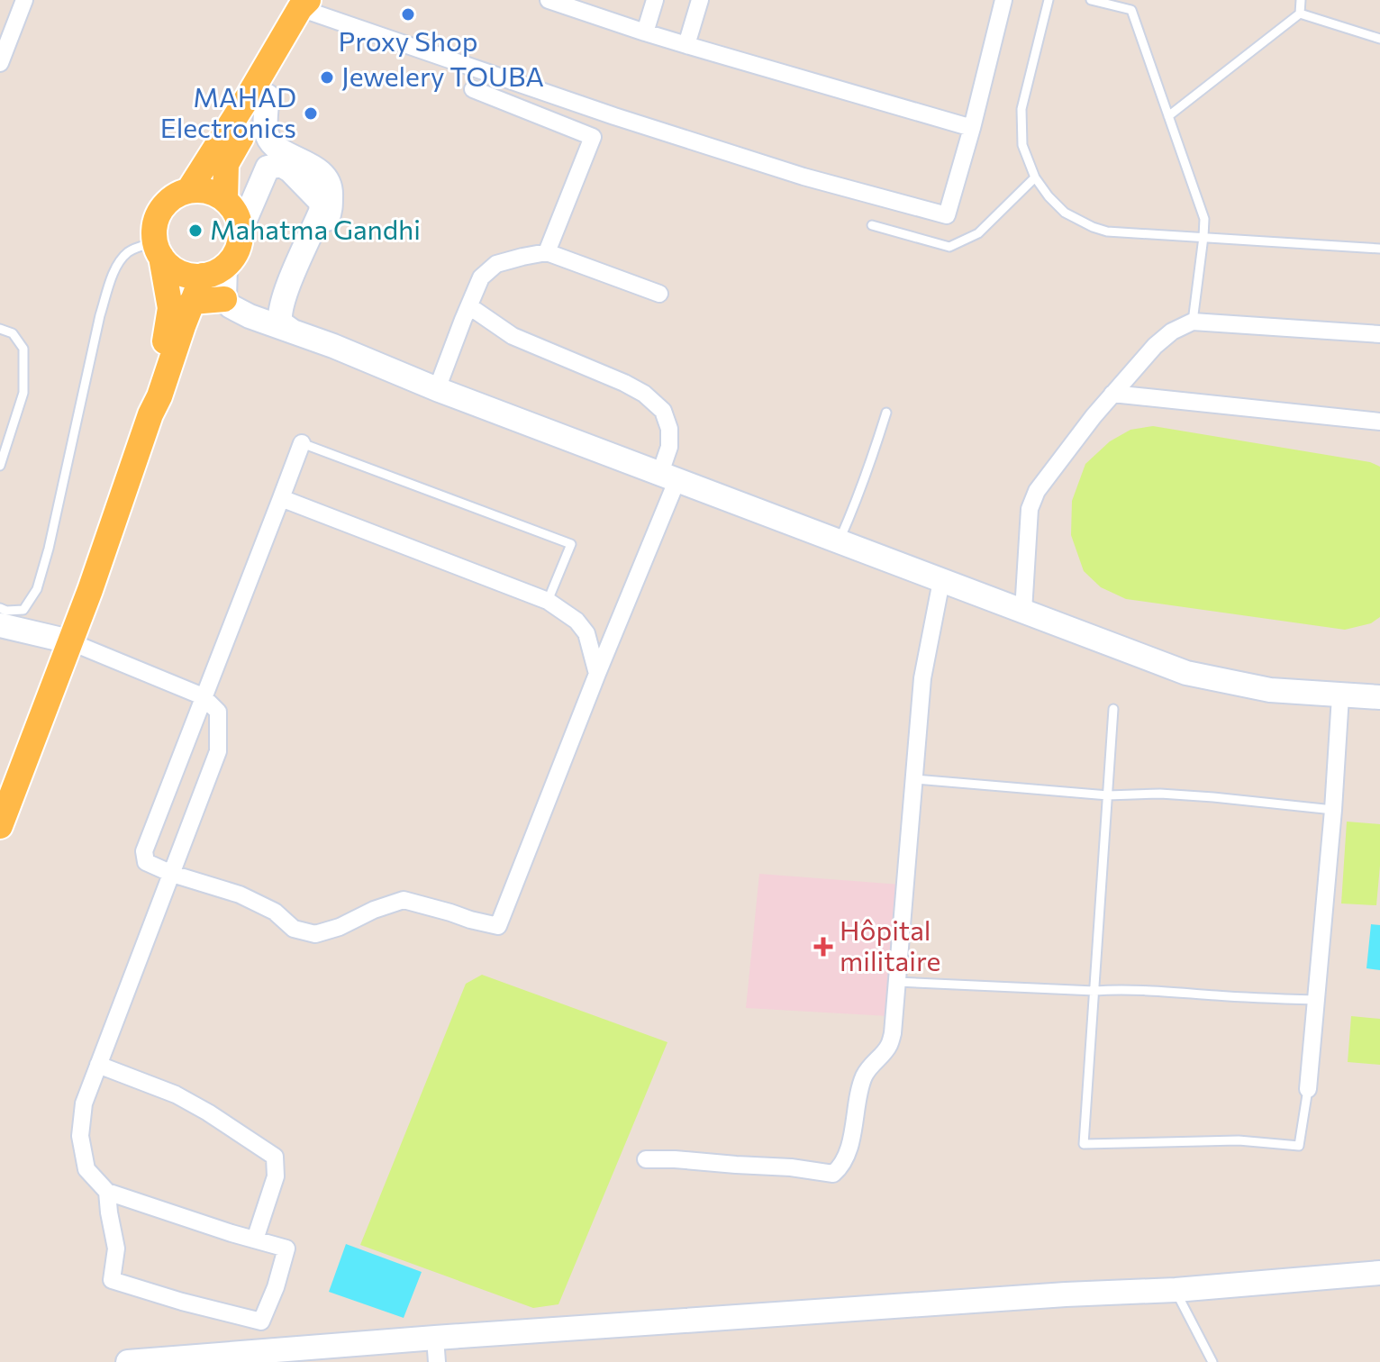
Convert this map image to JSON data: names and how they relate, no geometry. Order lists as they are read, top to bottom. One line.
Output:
{"places":{"other":["Proxy Shop","Jewelery TOUBA","MAHAD Electronics","Mahatma Gandhi"],"health":["Hôpital militaire"]}}
